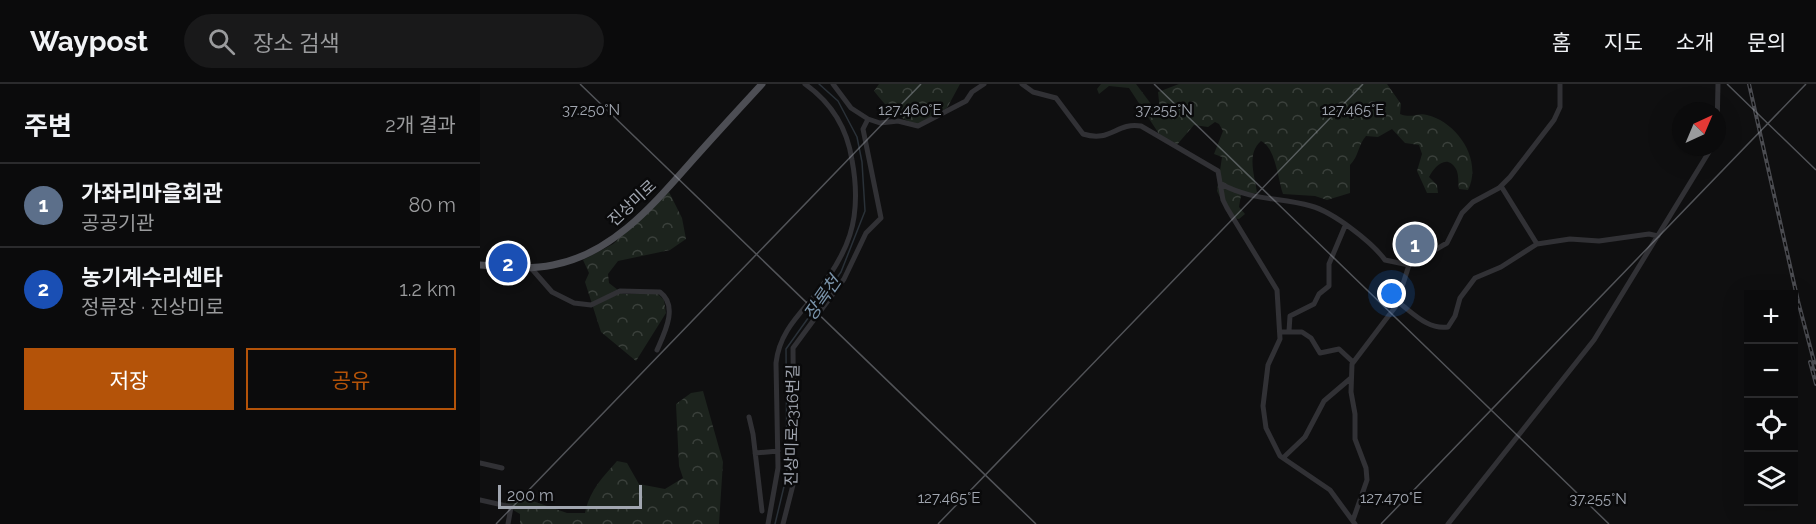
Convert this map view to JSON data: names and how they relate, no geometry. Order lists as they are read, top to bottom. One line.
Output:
{"streets":{"main road":["진상미로"],"street":["진상미로2316번길"]},"water":["장록천"],"scale_bar":"200 m","north":"top right","page":{"header":"Waypost","search":"장소 검색","nav":["홈","지도","소개","문의"],"heading":["주변","2개 결과"],"list":[{"mark":"1","name":"가좌리마을회관","note":"공공기관","value":"80 m"},{"mark":"2","name":"농기계수리센타","note":"정류장 · 진상미로","value":"1.2 km"}],"pins":["1","2"],"map_buttons":["+","−"],"buttons":["저장","공유"],"scale":"200 m"},"coordinates":["37.250°N","37.255°N","127.460°E","127.465°E","127.470°E"]}
